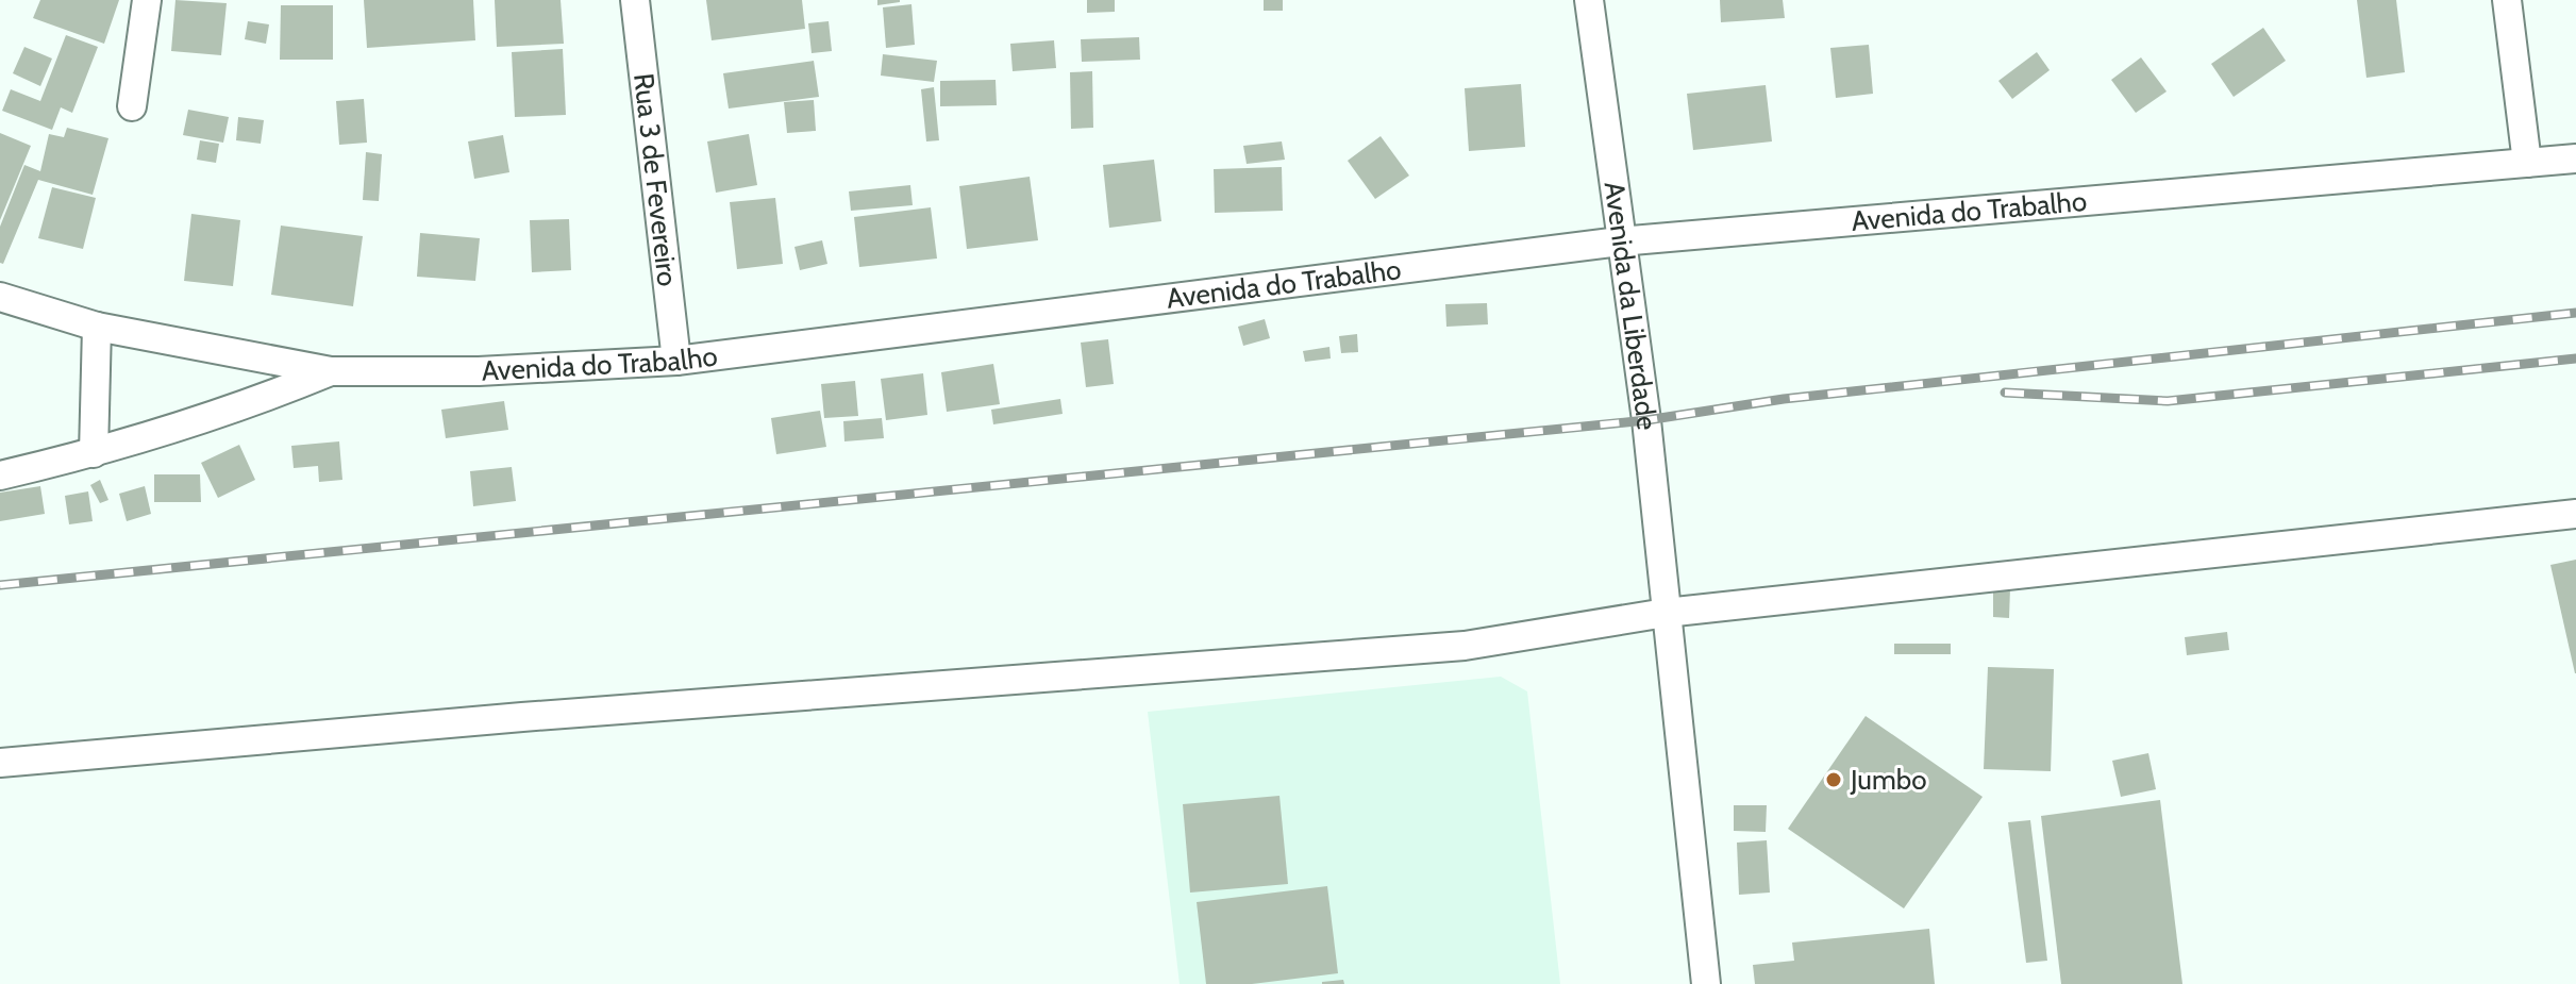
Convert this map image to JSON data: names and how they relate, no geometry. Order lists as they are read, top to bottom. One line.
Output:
{"streets":{"street":["Rua 3 de Fevereiro","Avenida do Trabalho","Avenida da Liberdade"]},"crossings":[["Rua 3 de Fevereiro","Avenida do Trabalho"],["Avenida do Trabalho","Avenida da Liberdade"]],"places":["Jumbo"]}
